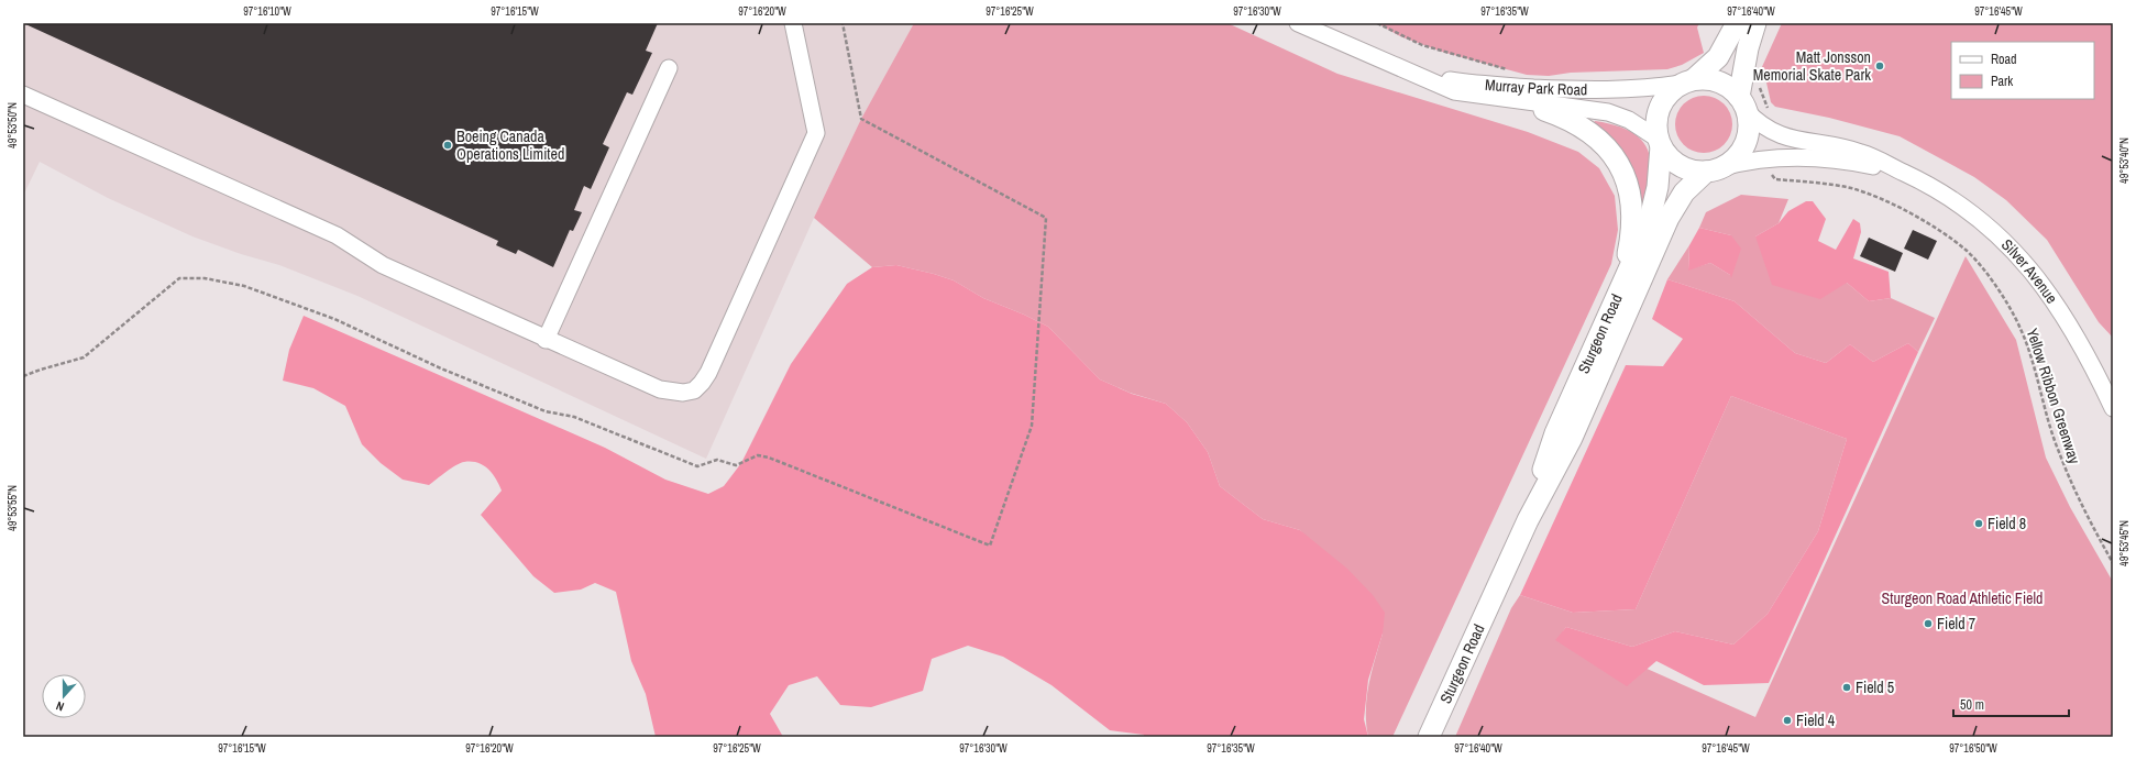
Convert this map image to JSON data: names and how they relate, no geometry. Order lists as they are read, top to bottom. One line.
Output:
{"streets":{"main road":["Sturgeon Road"],"street":["Murray Park Road","Silver Avenue"],"path":["Yellow Ribbon Greenway"]},"crossings":[["Murray Park Road","Silver Avenue"],["Murray Park Road","Sturgeon Road"],["Silver Avenue","Sturgeon Road"]],"parks":["Sturgeon Road Athletic Field"],"places":["Matt Jonsson Memorial Skate Park","Boeing Canada Operations Limited","Field 8","Field 7","Field 5","Field 4"],"legend":["Road","Park"],"scale_bar":"50 m","north":"bottom","coordinates":["97°16'10\"W","97°16'15\"W","97°16'20\"W","97°16'25\"W","97°16'30\"W","97°16'35\"W","97°16'40\"W","97°16'45\"W","49°53'50\"N","49°53'40\"N","49°53'55\"N","49°53'45\"N","97°16'50\"W"]}
